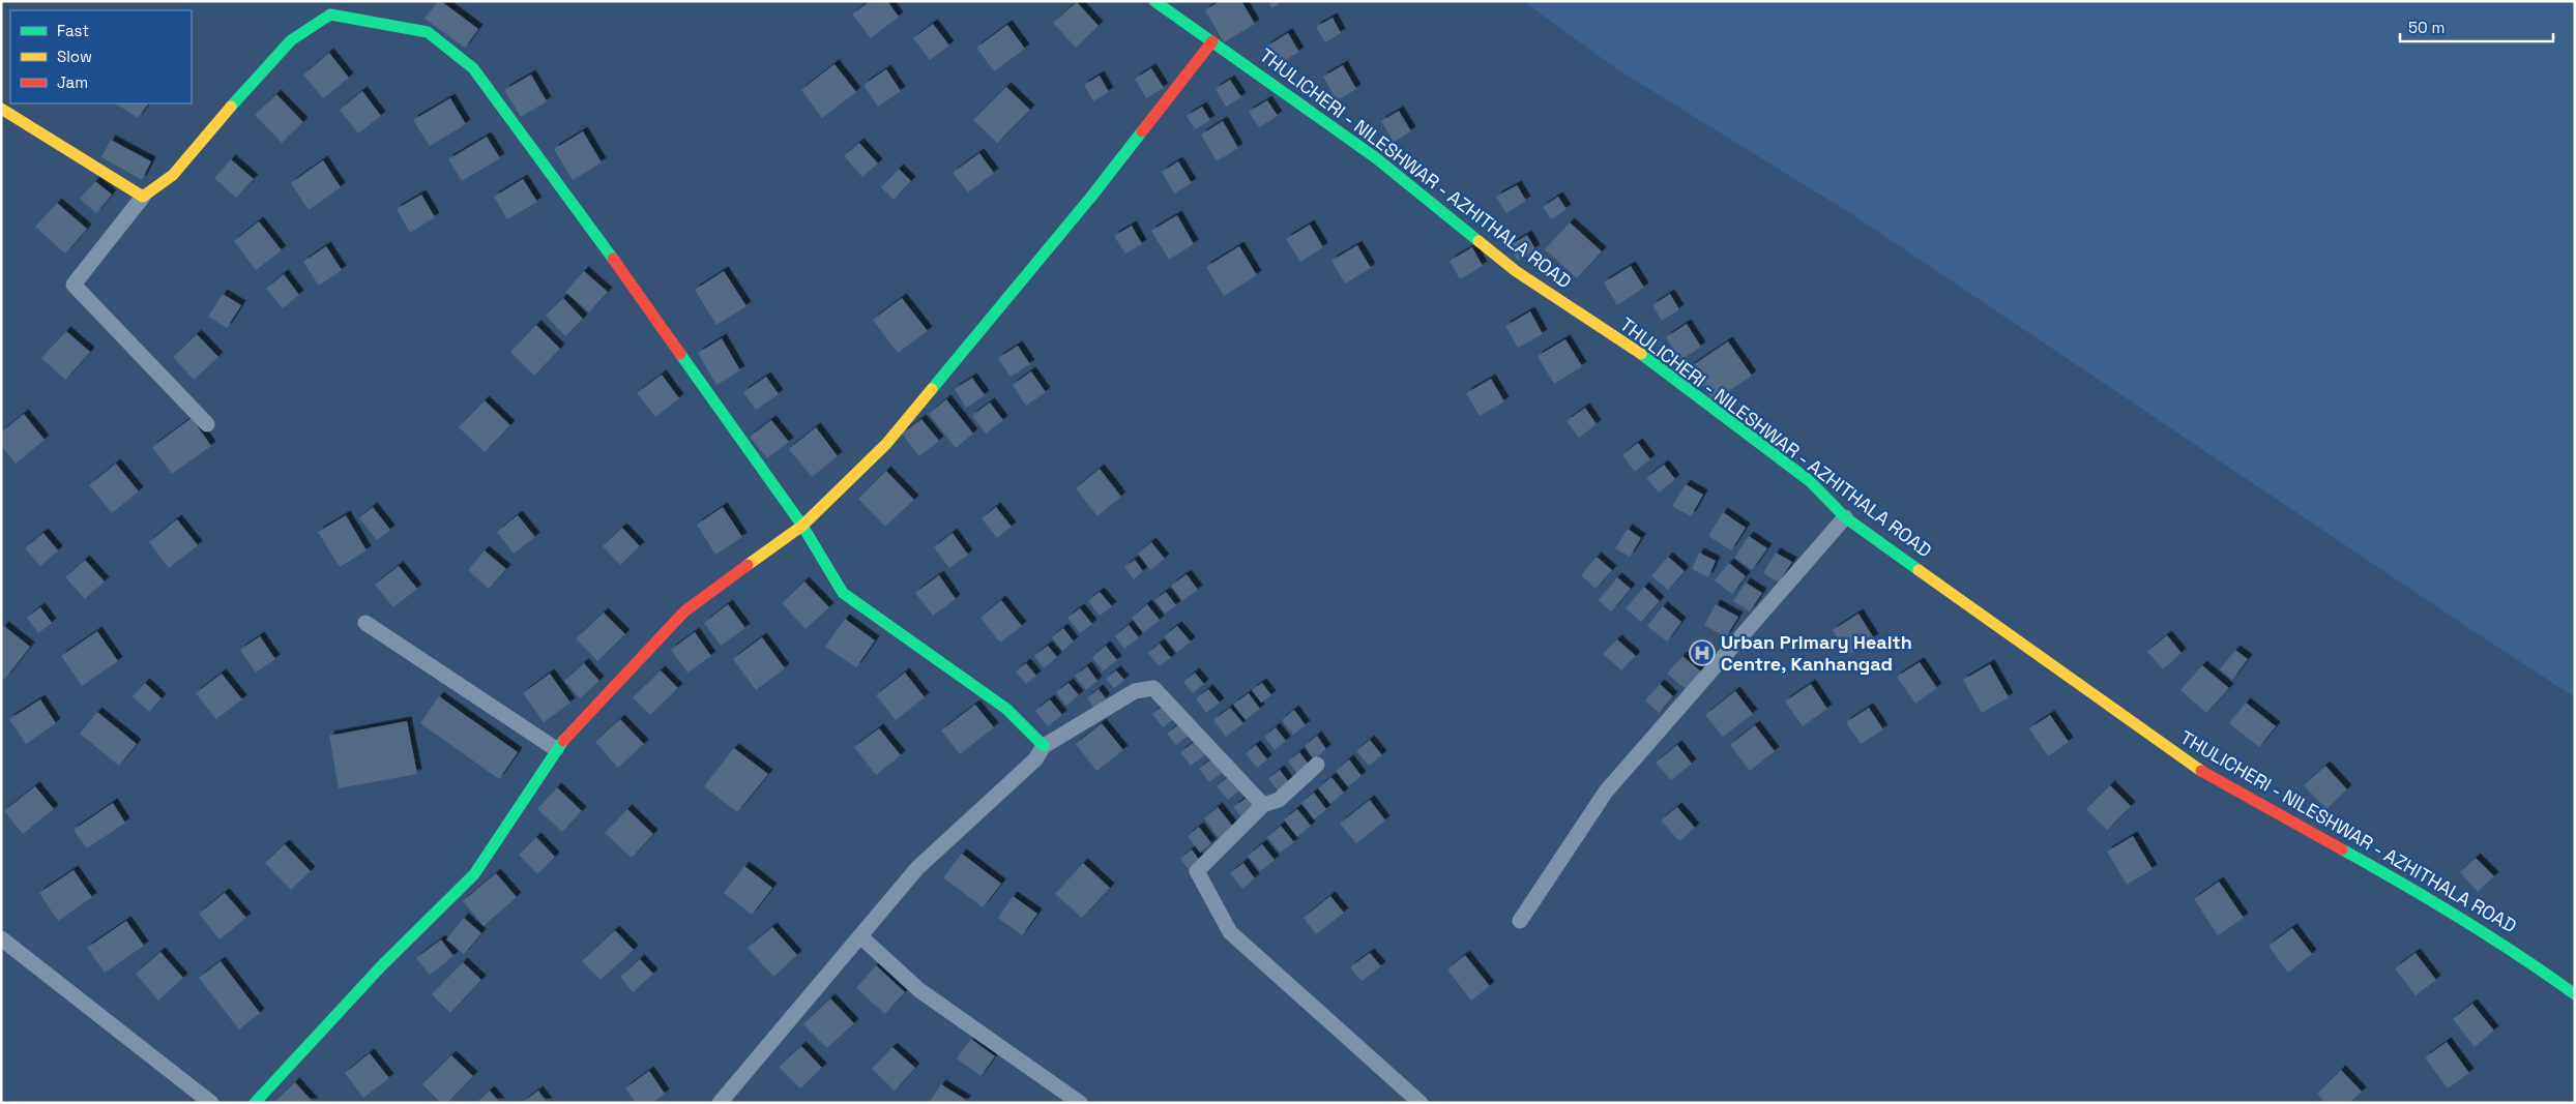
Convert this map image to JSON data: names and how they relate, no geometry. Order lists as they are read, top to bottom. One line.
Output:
{"streets":{"street":["THULICHERI - NILESHWAR - AZHITHALA ROAD"]},"places":{"hospital":["Urban Primary Health Centre, Kanhangad"]},"legend":["Fast","Slow","Jam"],"scale_bar":"50 m"}
